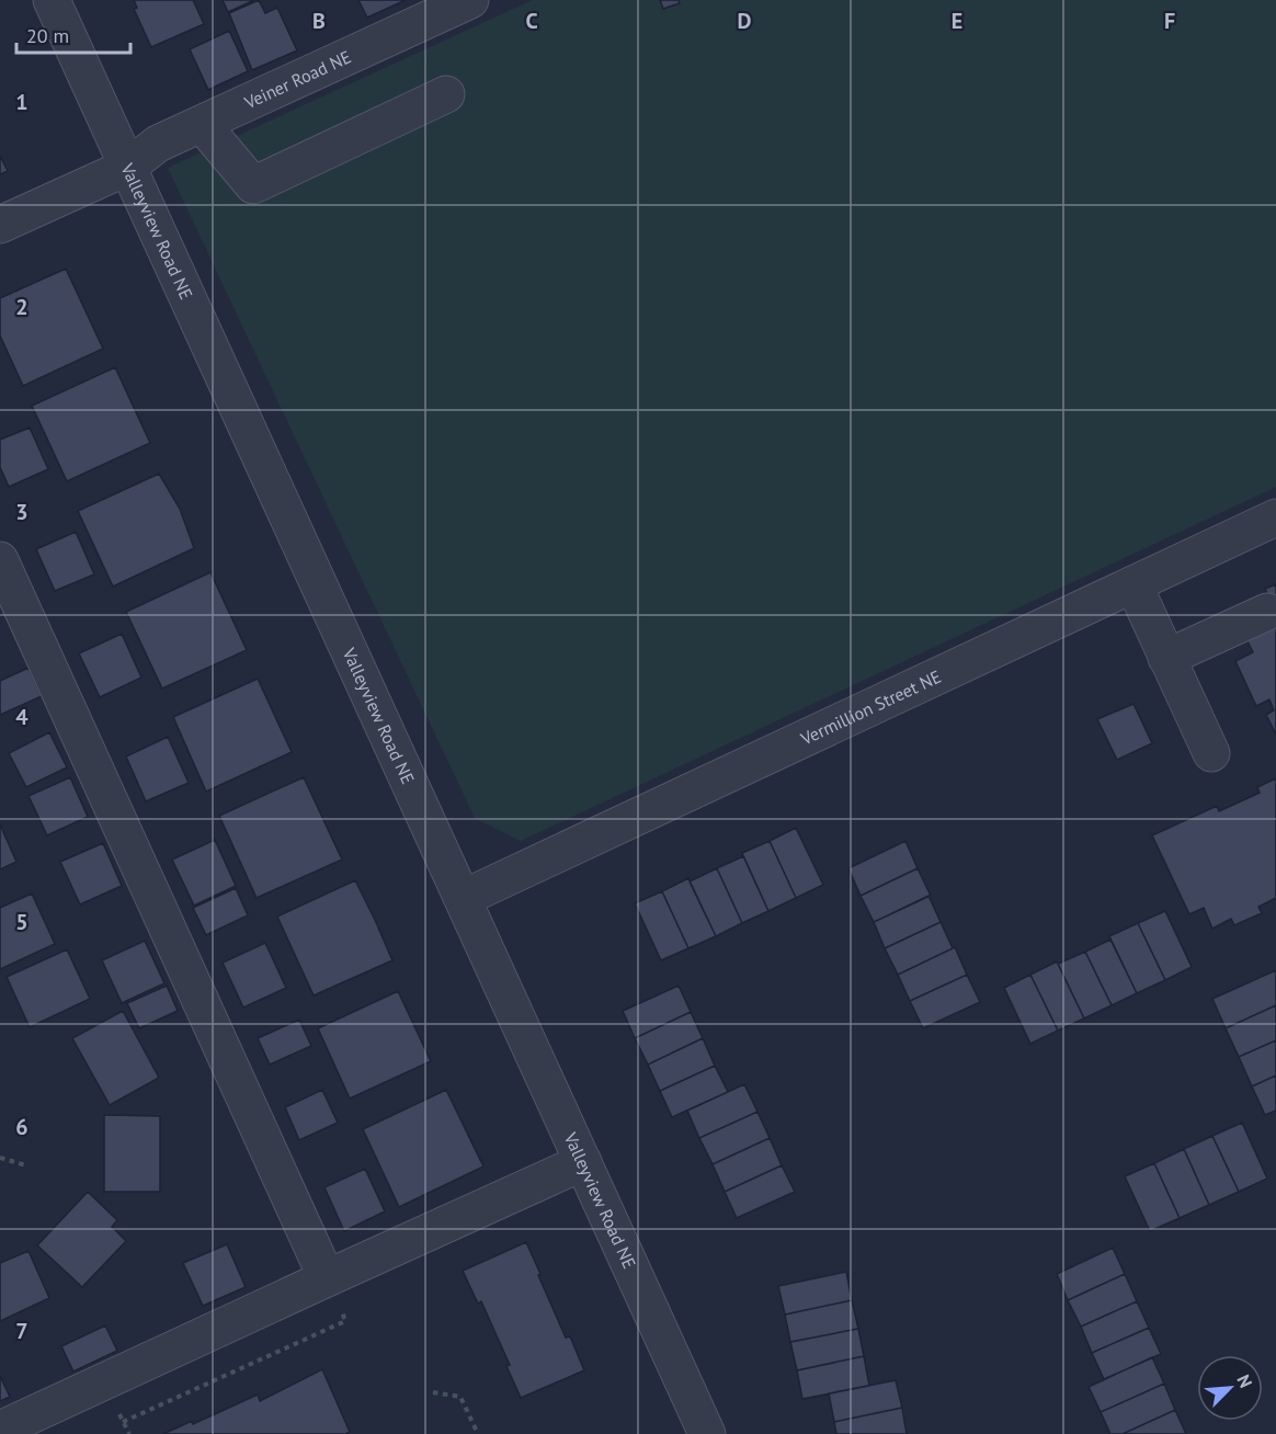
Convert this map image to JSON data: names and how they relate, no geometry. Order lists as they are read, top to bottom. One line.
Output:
{"streets":{"street":["Veiner Road NE","Valleyview Road NE","Vermillion Street NE"]},"crossings":[["Veiner Road NE","Valleyview Road NE"],["Valleyview Road NE","Vermillion Street NE"]],"scale_bar":"20 m","north":"top right","grid":{"columns":["B","C","D","E","F"],"rows":["1","2","3","4","5","6","7"]}}
